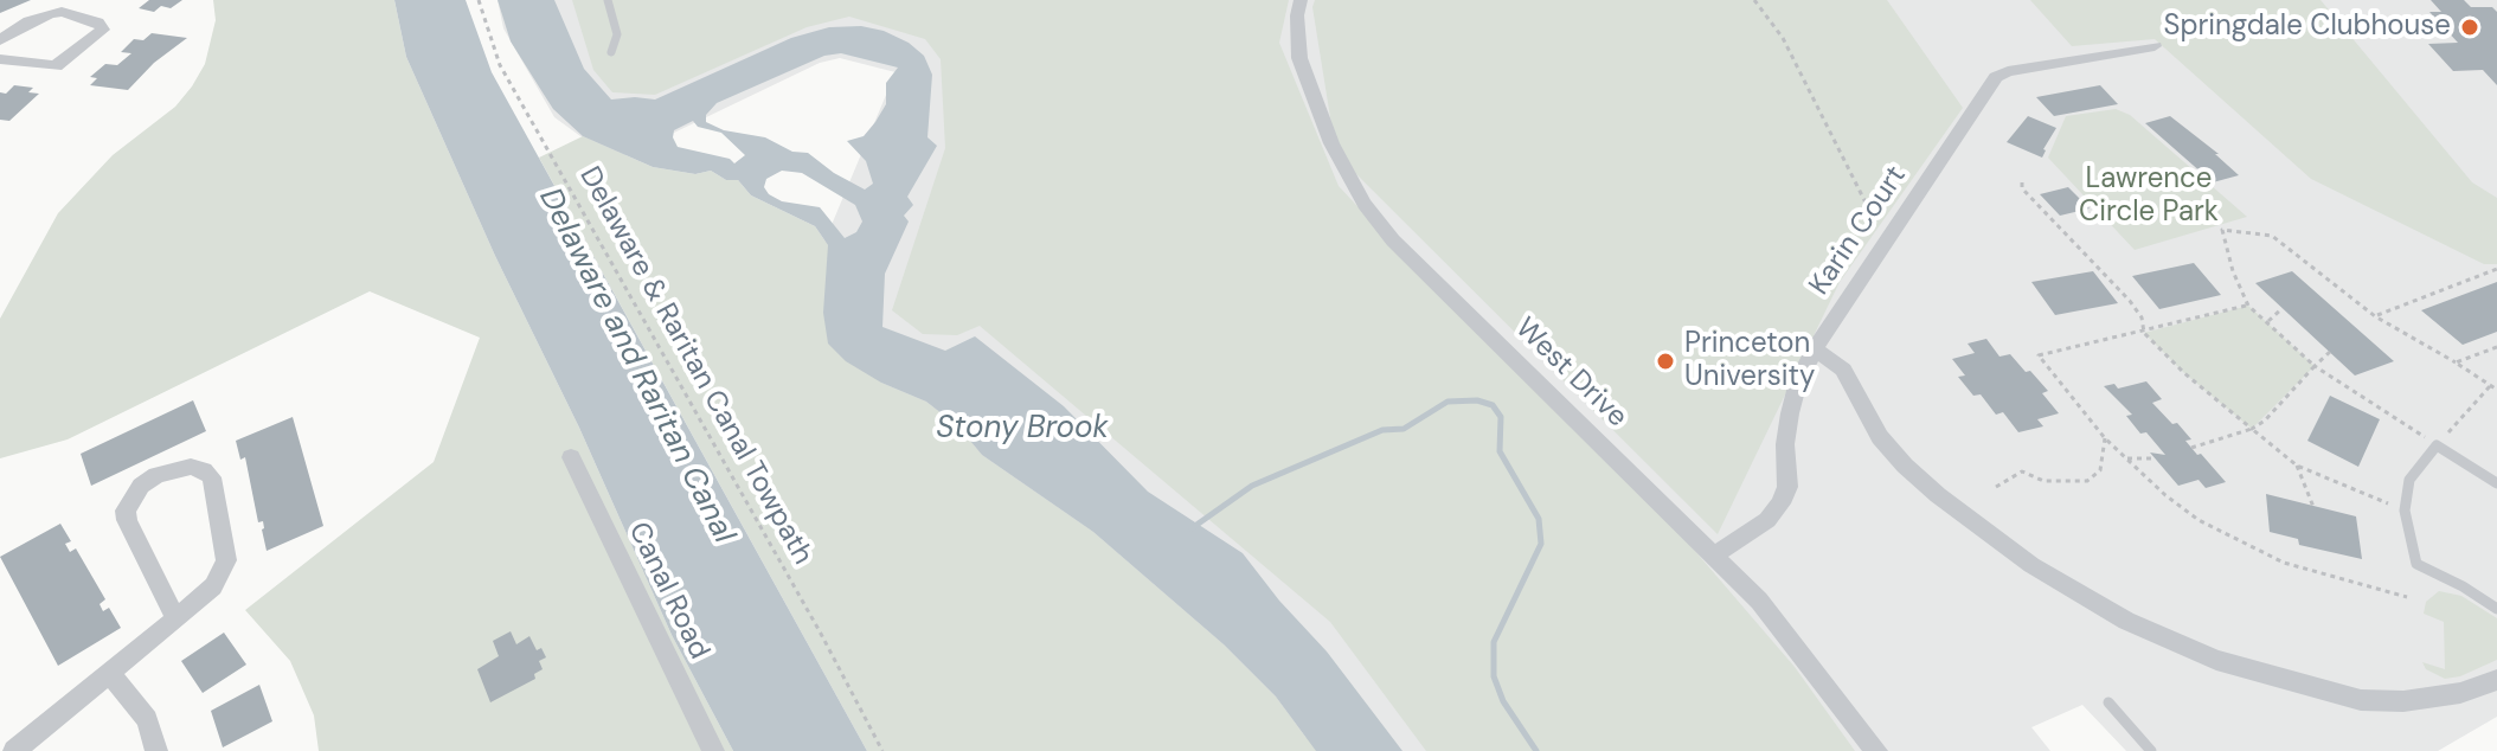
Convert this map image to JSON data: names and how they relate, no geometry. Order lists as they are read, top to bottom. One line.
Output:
{"streets":{"street":["Karin Court","West Drive","Canal Road"],"path":["Delaware & Raritan Canal Towpath"]},"crossings":[["Karin Court","West Drive"]],"water":["Delaware and Raritan Canal","Stony Brook"],"parks":["Lawrence Circle Park"],"places":["Springdale Clubhouse","Princeton University"]}
